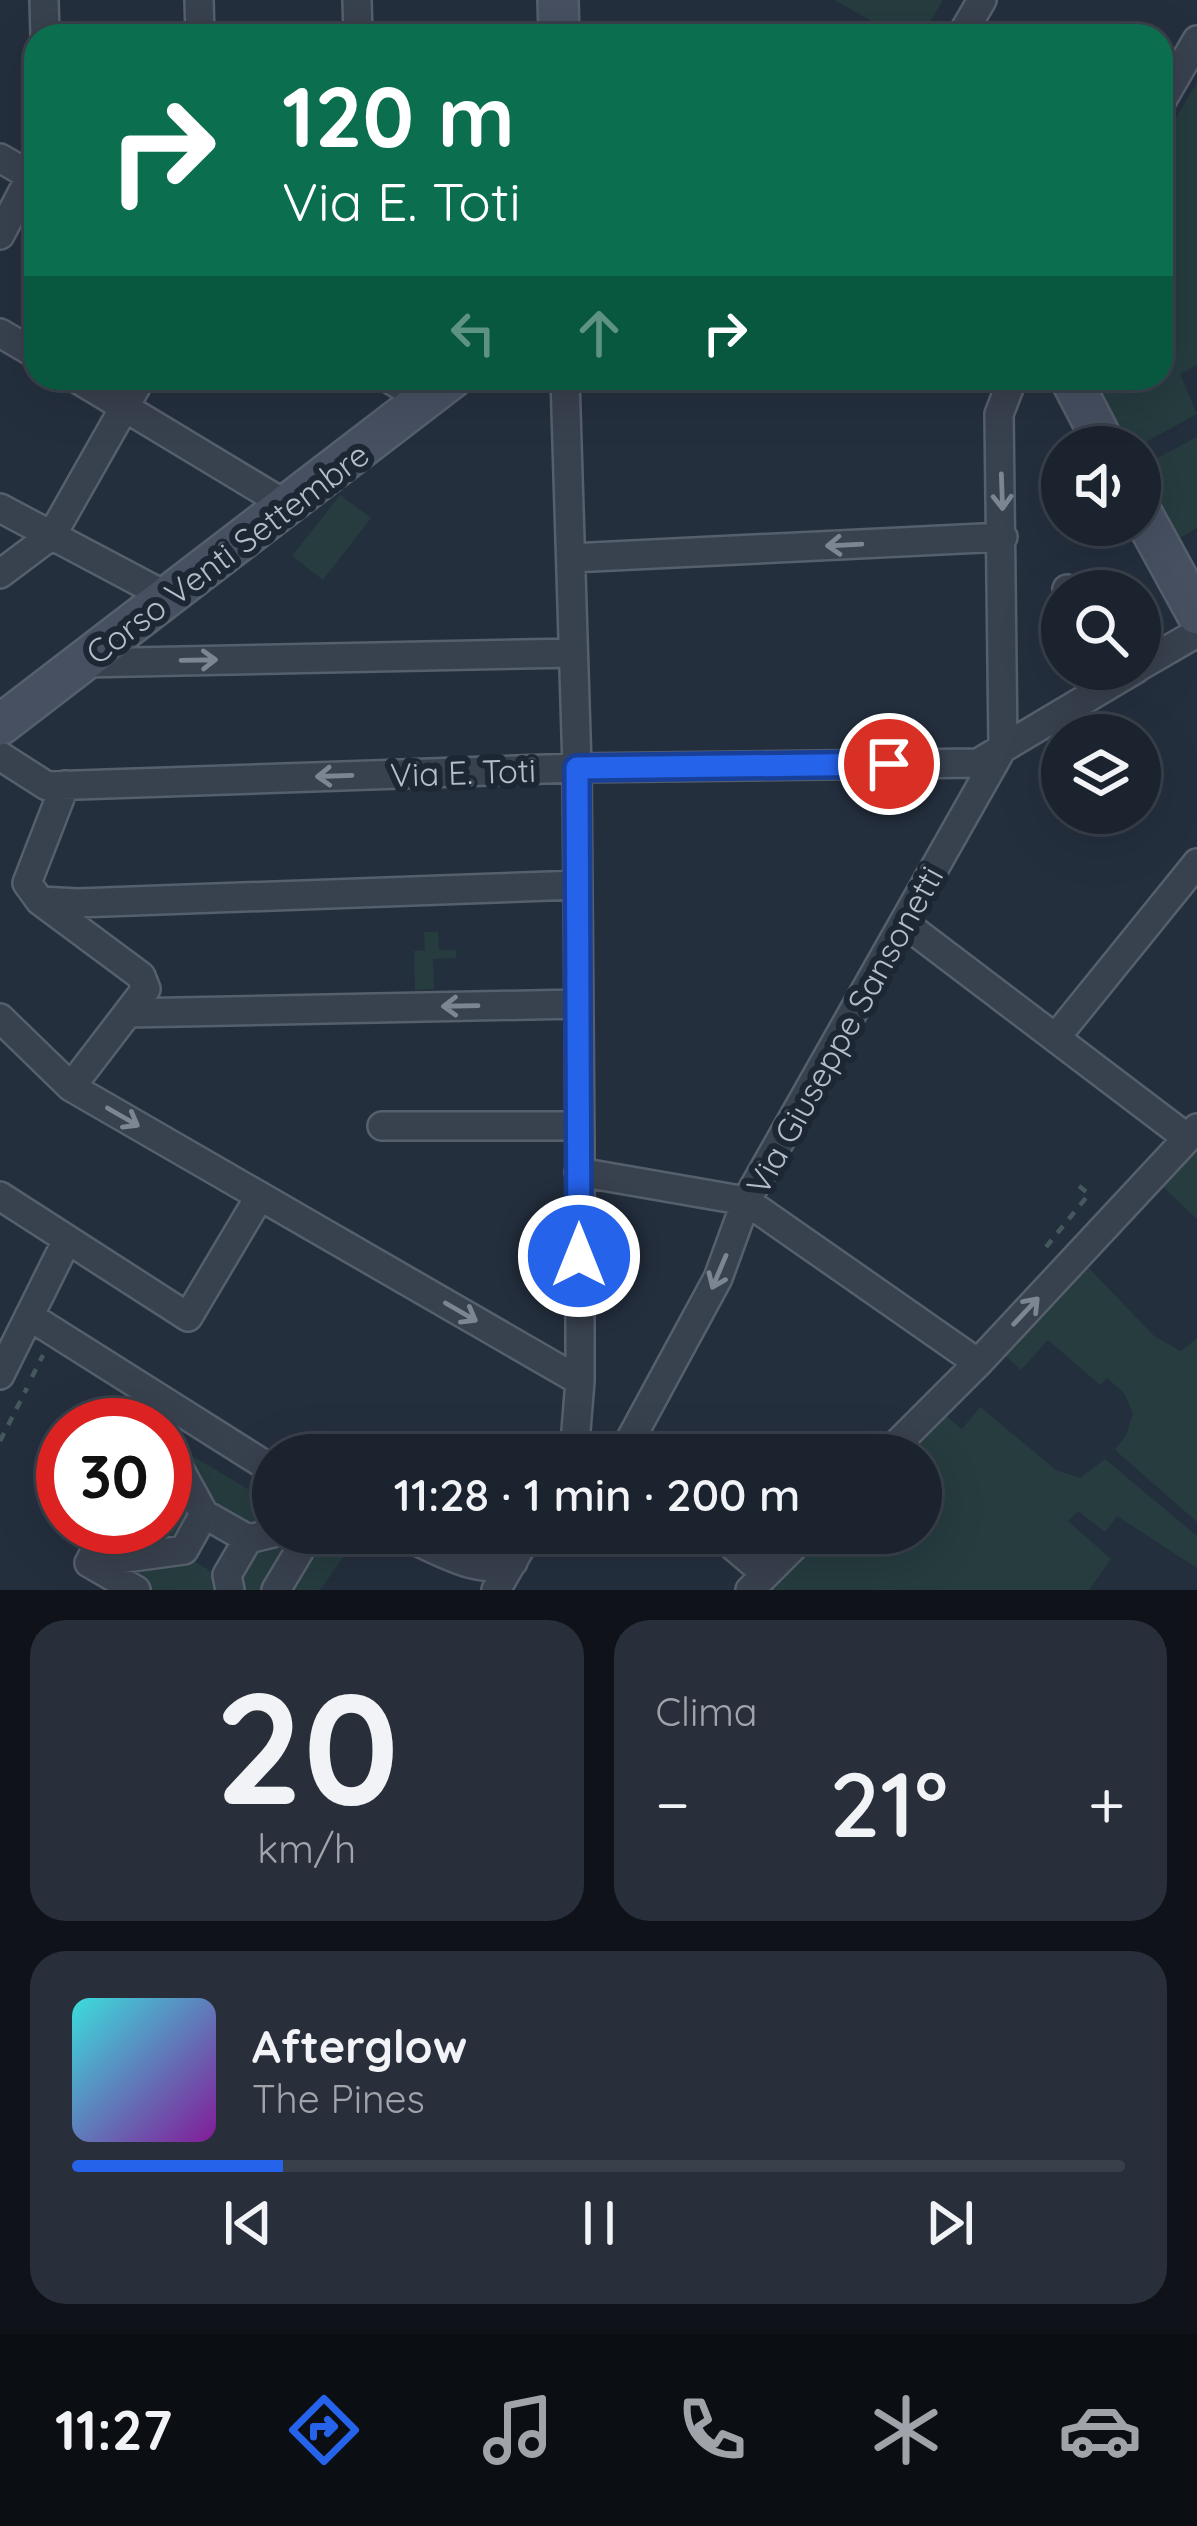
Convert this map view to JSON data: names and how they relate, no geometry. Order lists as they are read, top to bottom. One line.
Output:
{"streets":{"street":["Corso Venti Settembre","Via E. Toti","Via Giuseppe Sansonetti"]},"crossings":[["Via E. Toti","Via Giuseppe Sansonetti"]],"page":{"turn":["120 m","Via E. Toti"],"limit":"30","trip":"11:28 · 1 min · 200 m","tile":[["20","km/h"],"Clima"],"heat":["−","21°","+"],"song":["Afterglow","The Pines"],"tabs":"11:27"}}
